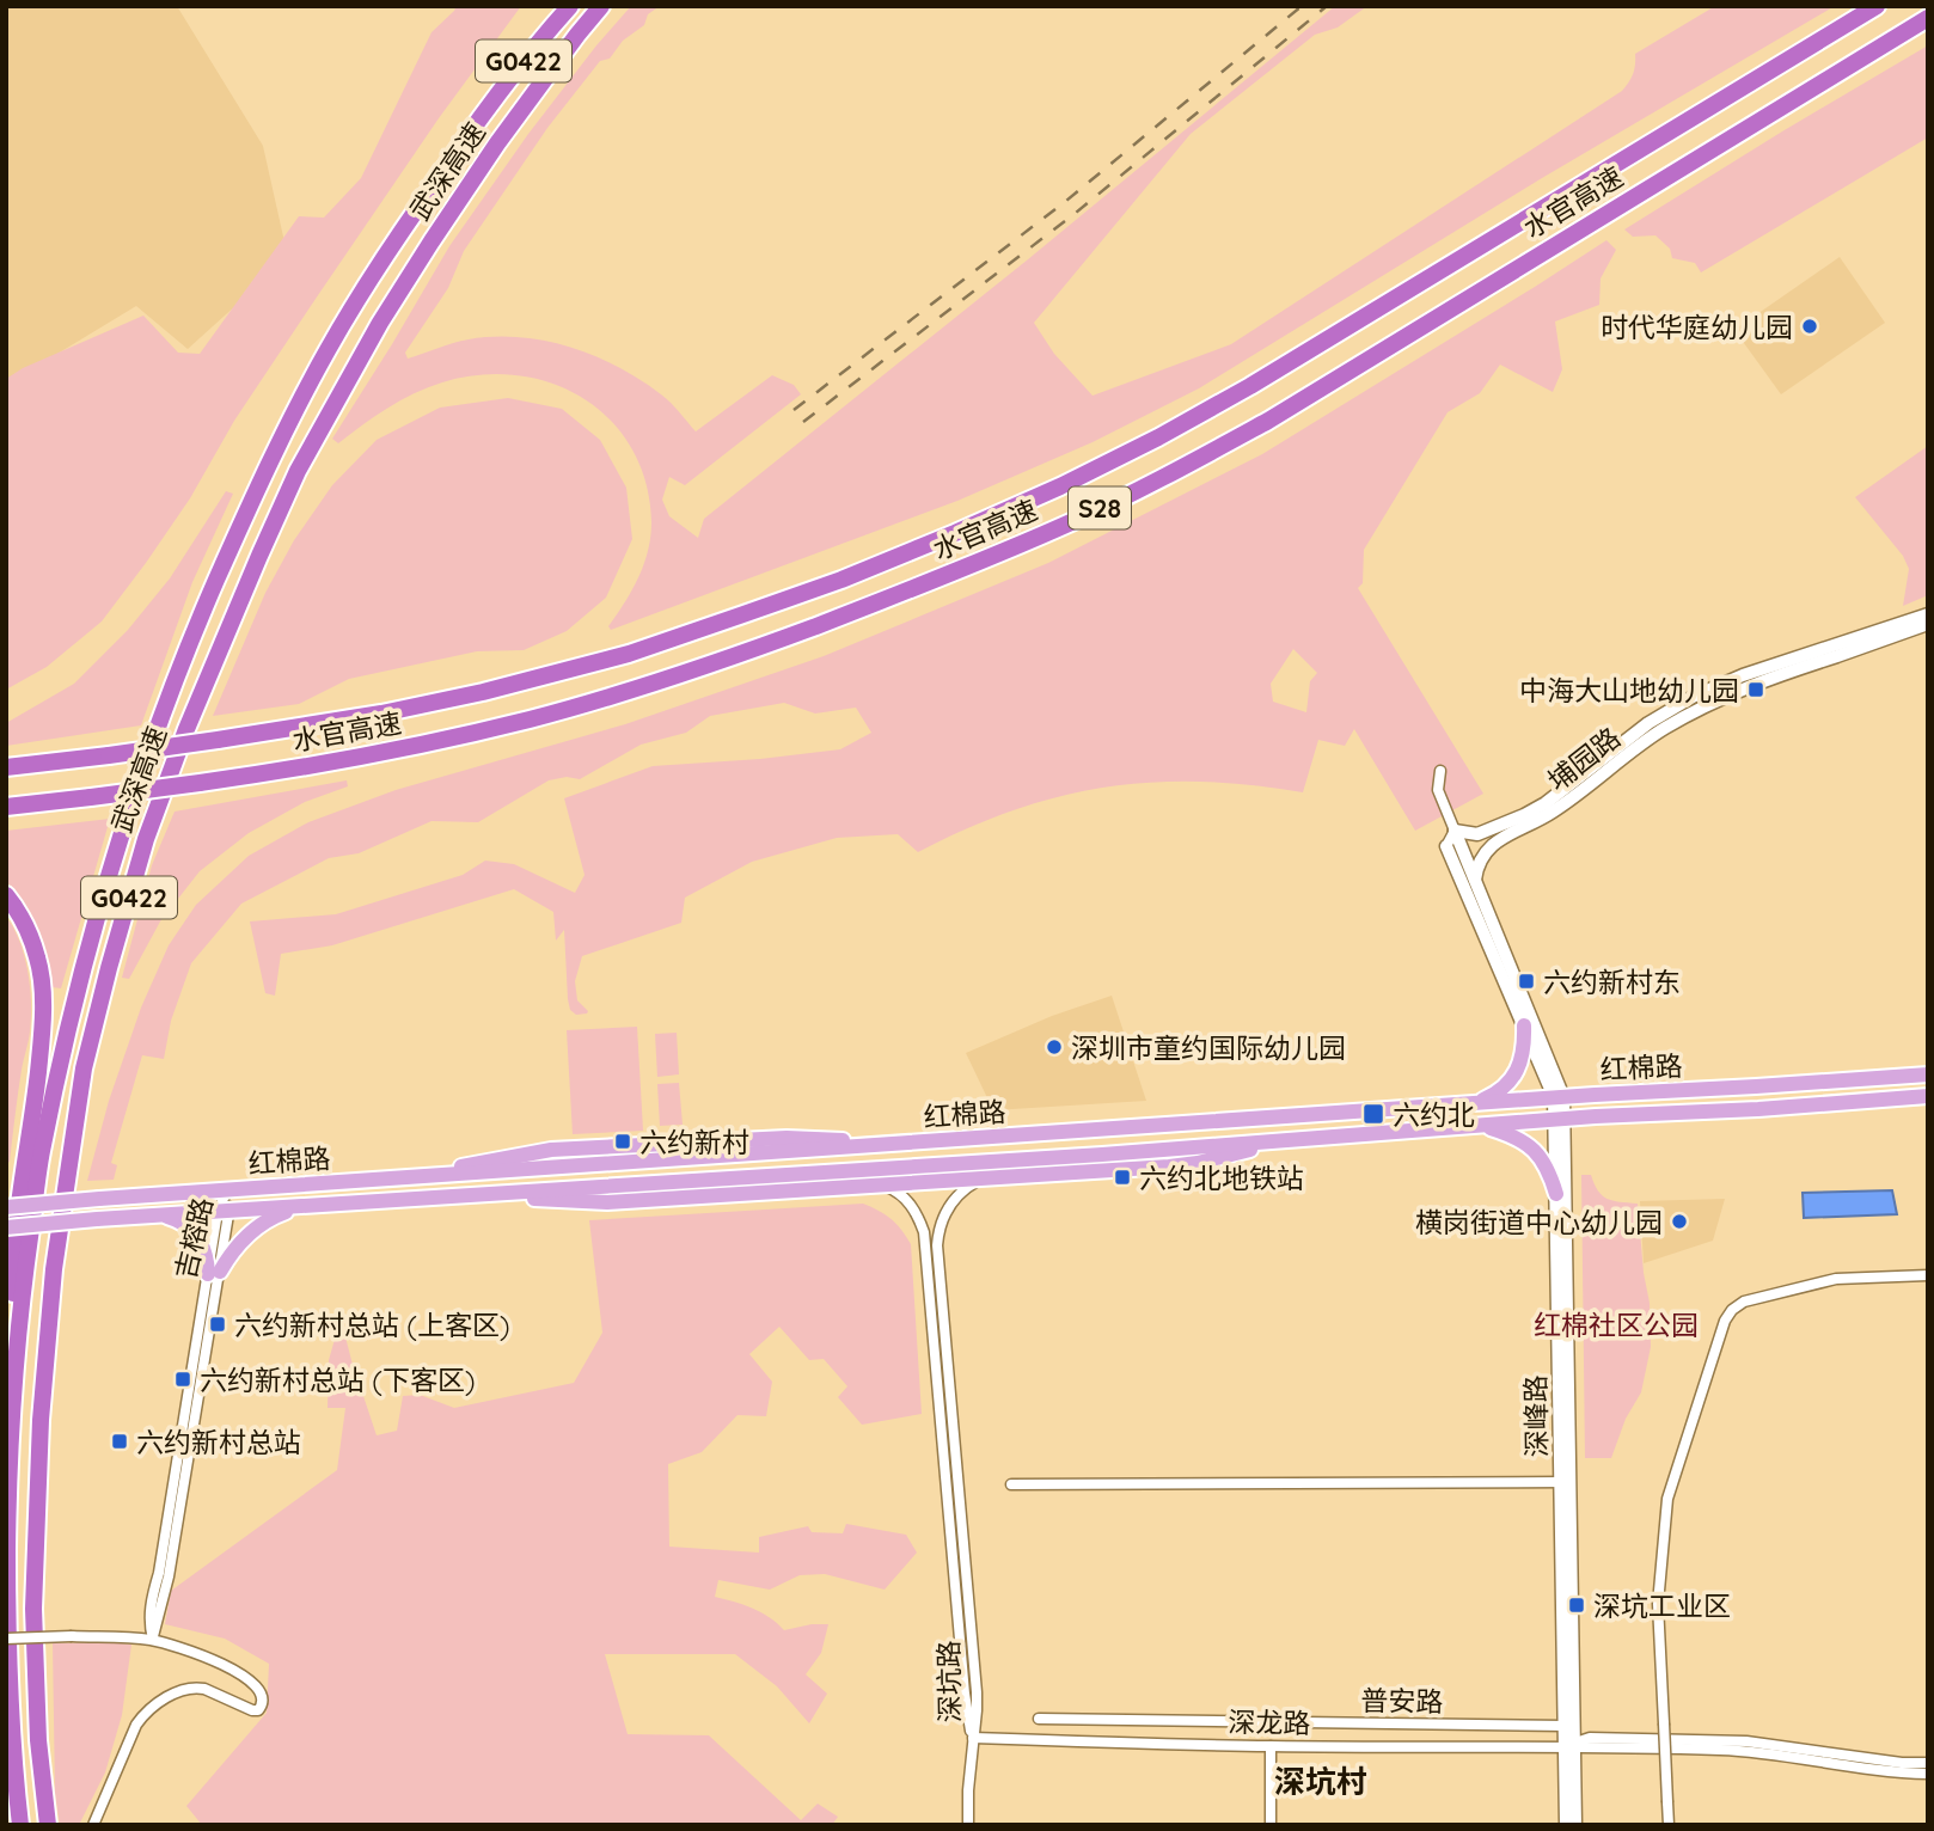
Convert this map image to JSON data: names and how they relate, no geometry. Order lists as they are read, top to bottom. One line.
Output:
{"streets":{"highway":["G0422","武深高速","水官高速","S28"],"main road":["红棉路"],"street":["埔园路","吉榕路","深峰路","深坑路","普安路","深龙路"]},"crossings":[["埔园路","深峰路"],["红棉路","吉榕路"],["红棉路","深峰路"],["深峰路","普安路"],["深峰路","深龙路"],["深坑路","深龙路"]],"districts":["深坑村"],"parks":["红棉社区公园"],"places":{"other":["时代华庭幼儿园","深圳市童约国际幼儿园","横岗街道中心幼儿园"],"transit":["中海大山地幼儿园","六约新村东","六约北","六约新村","六约北地铁站","六约新村总站 (上客区)","六约新村总站 (下客区)","六约新村总站","深坑工业区"]}}
